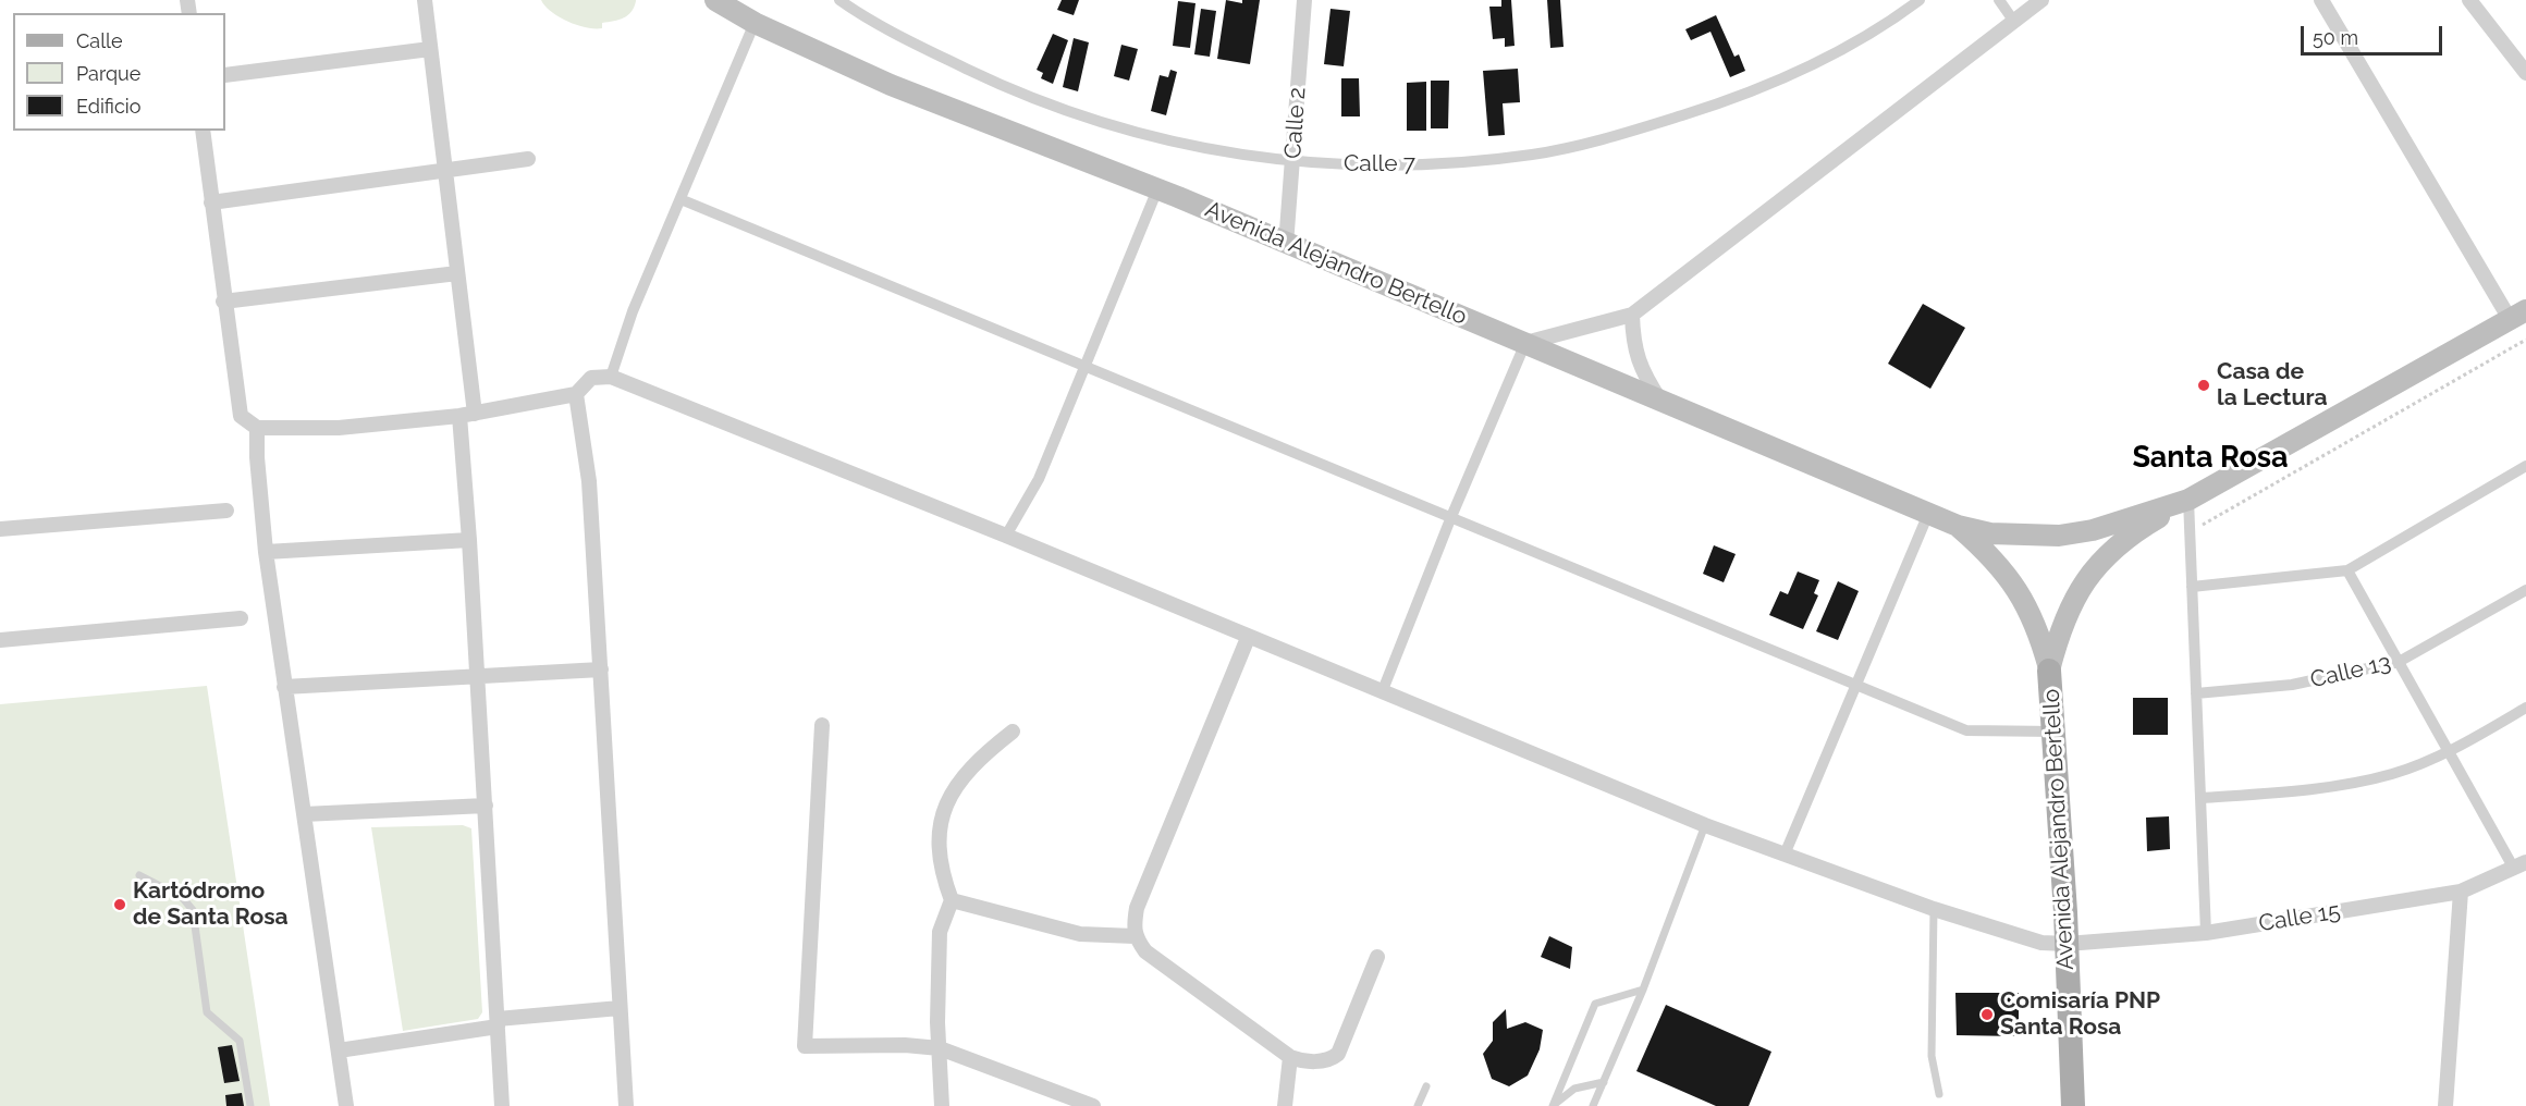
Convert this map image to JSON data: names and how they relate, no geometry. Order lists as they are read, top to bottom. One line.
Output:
{"streets":{"main road":["Avenida Alejandro Bertello"],"street":["Calle 2","Calle 7","Calle 13","Calle 15"]},"crossings":[["Calle 2","Calle 7"],["Calle 2","Avenida Alejandro Bertello"],["Avenida Alejandro Bertello","Calle 15"]],"districts":["Santa Rosa"],"places":["Casa de la Lectura","Kartódromo de Santa Rosa","Comisaría PNP Santa Rosa"],"legend":["Calle","Parque","Edificio"],"scale_bar":"50 m"}
